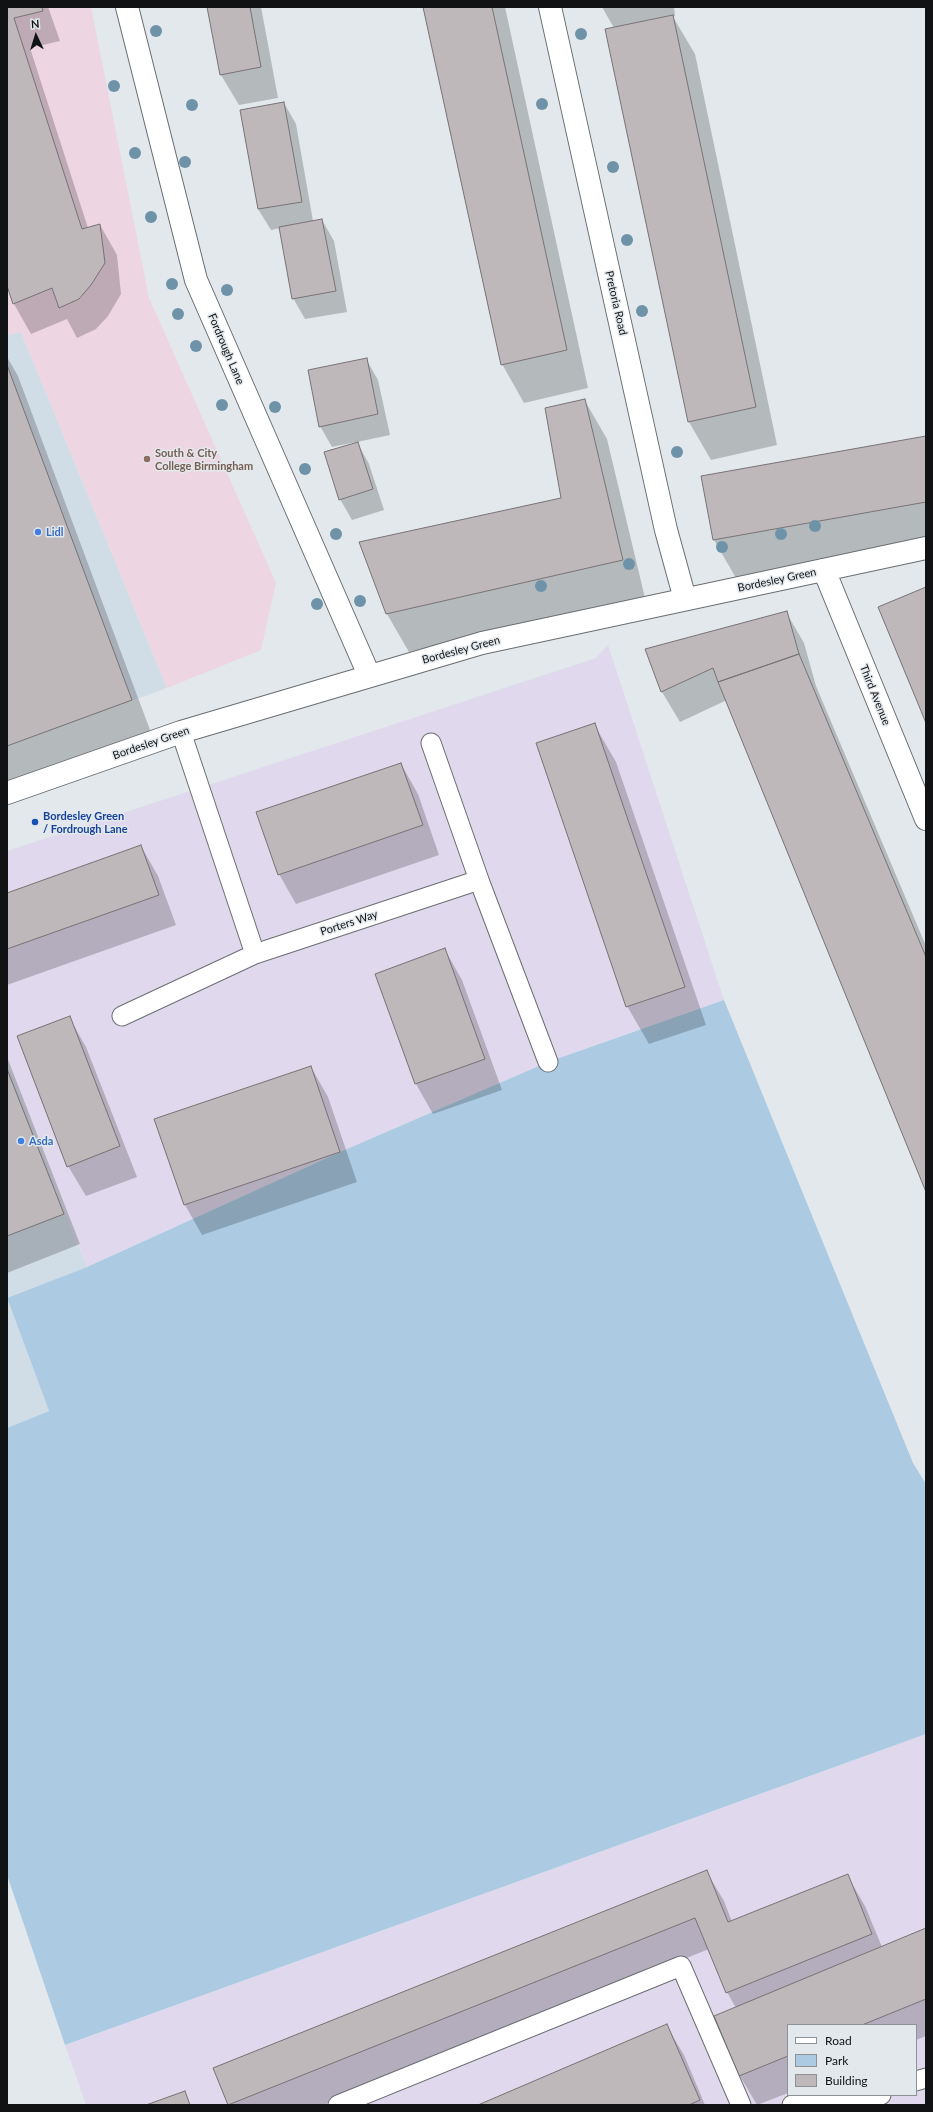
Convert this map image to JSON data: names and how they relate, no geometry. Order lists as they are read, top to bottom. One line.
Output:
{"streets":{"street":["Pretoria Road","Fordrough Lane","Bordesley Green","Third Avenue"],"lane":["Porters Way"]},"crossings":[["Pretoria Road","Bordesley Green"],["Fordrough Lane","Bordesley Green"],["Bordesley Green","Third Avenue"]],"places":["South & City College Birmingham","Lidl","Bordesley Green / Fordrough Lane","Asda"],"legend":["Road","Park","Building"],"north":"top"}
